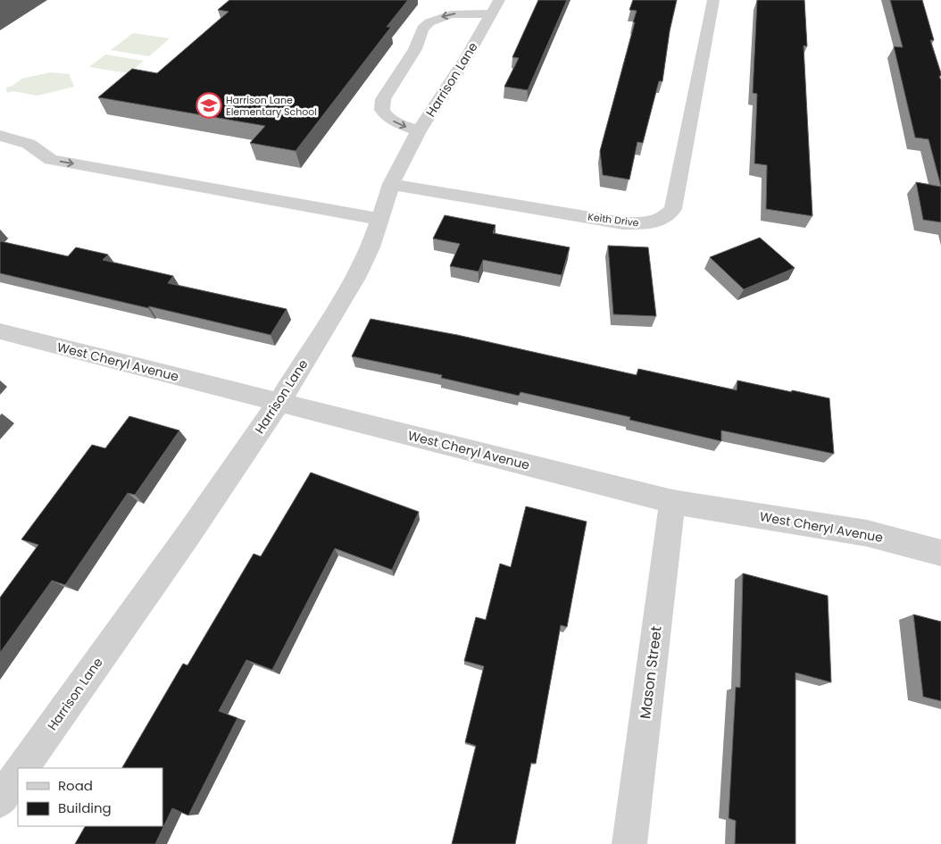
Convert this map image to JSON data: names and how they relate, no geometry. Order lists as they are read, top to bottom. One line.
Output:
{"streets":{"street":["Harrison Lane","Keith Drive","West Cheryl Avenue","Mason Street"]},"crossings":[["Harrison Lane","Keith Drive"],["Harrison Lane","West Cheryl Avenue"],["West Cheryl Avenue","Mason Street"]],"places":{"school or university":["Harrison Lane Elementary School"]},"legend":["Road","Building"]}
